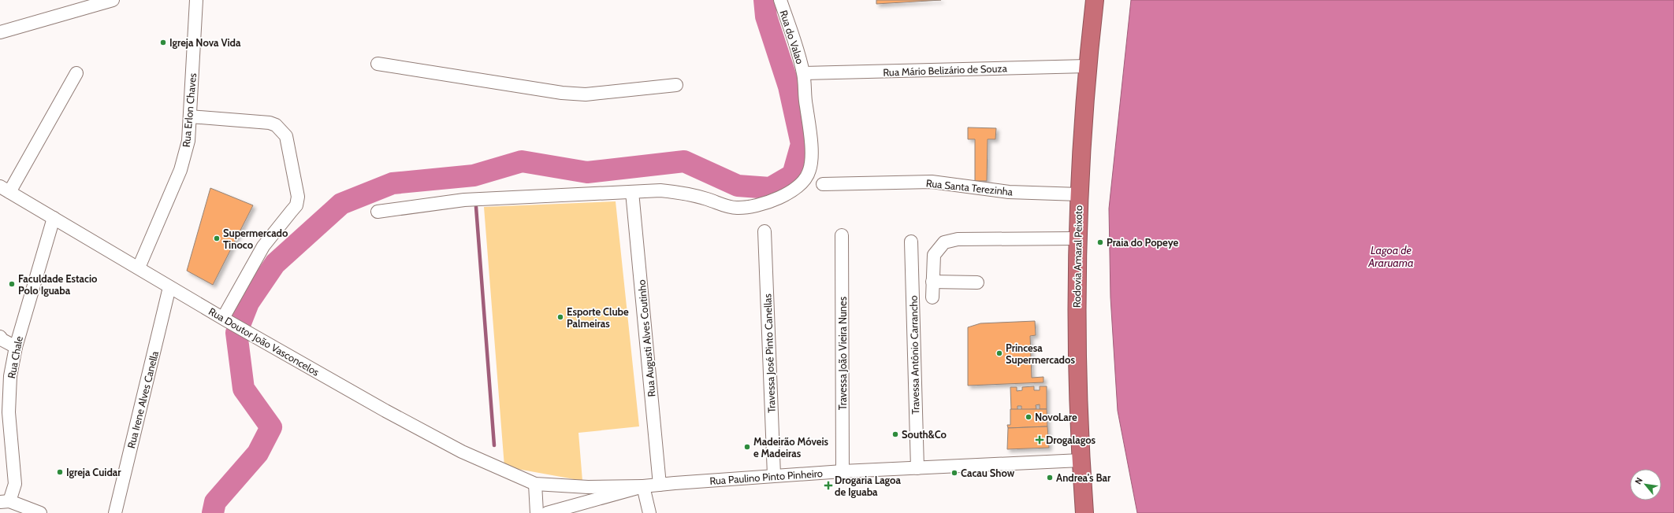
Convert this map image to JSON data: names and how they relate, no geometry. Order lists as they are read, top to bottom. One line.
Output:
{"streets":{"highway":["Rodovia Amaral Peixoto"],"street":["Rua do Valao","Rua Mário Belizário de Souza","Rua Erlon Chaves","Rua Santa Terezinha","Rua Augusti Alves Coutinho","Rua Doutor João Vasconcelos","Travessa José Pinto Canellas","Travessa João Vieira Nunes","Travessa Antônio Carrancho","Rua Chale","Rua Irene Alves Canella","Rua Paulino Pinto Pinheiro"]},"crossings":[["Rua do Valao","Rua Mário Belizário de Souza"],["Rua do Valao","Rua Augusti Alves Coutinho"],["Rua Mário Belizário de Souza","Rodovia Amaral Peixoto"],["Rua Erlon Chaves","Rua Doutor João Vasconcelos"],["Rua Santa Terezinha","Rodovia Amaral Peixoto"],["Rodovia Amaral Peixoto","Rua Paulino Pinto Pinheiro"],["Rua Augusti Alves Coutinho","Rua Paulino Pinto Pinheiro"],["Rua Doutor João Vasconcelos","Rua Chale"],["Rua Doutor João Vasconcelos","Rua Irene Alves Canella"],["Travessa José Pinto Canellas","Rua Paulino Pinto Pinheiro"],["Travessa João Vieira Nunes","Rua Paulino Pinto Pinheiro"],["Travessa Antônio Carrancho","Rua Paulino Pinto Pinheiro"]],"water":["Lagoa de Araruama"],"places":{"other":["Igreja Nova Vida","Supermercado Tinoco","Praia do Popeye","Faculdade Estacio Polo Iguaba","Esporte Clube Palmeiras","Princesa Supermercados","NovoLare","South&Co","Madeirão Móveis e Madeiras","Igreja Cuidar","Cacau Show","Andrea's Bar"],"health":["Drogalagos","Drogaria Lagoa de Iguaba"]},"north":"top left"}
